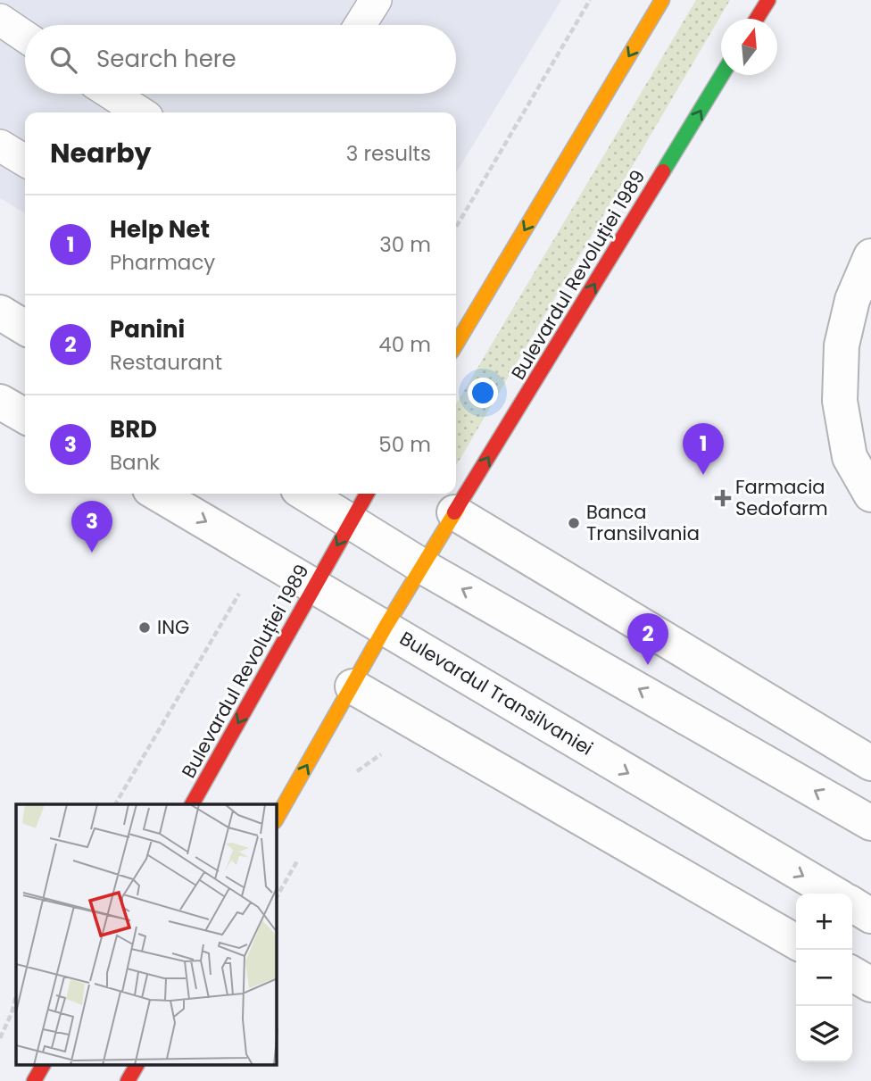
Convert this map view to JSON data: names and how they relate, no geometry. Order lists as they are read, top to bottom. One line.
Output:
{"streets":{"main road":["Bulevardul Revoluției 1989"],"street":["Bulevardul Transilvaniei"]},"crossings":[["Bulevardul Revoluției 1989","Bulevardul Transilvaniei"]],"places":{"health":["Farmacia Sedofarm"],"other":["Banca Transilvania","ING"]},"north":"top","page":{"search":"Search here","heading":["Nearby","3 results"],"list":[{"mark":"1","name":"Help Net","note":"Pharmacy","value":"30 m"},{"mark":"2","name":"Panini","note":"Restaurant","value":"40 m"},{"mark":"3","name":"BRD","note":"Bank","value":"50 m"}],"pins":["1","3","2"],"map_buttons":["+","−"]}}
